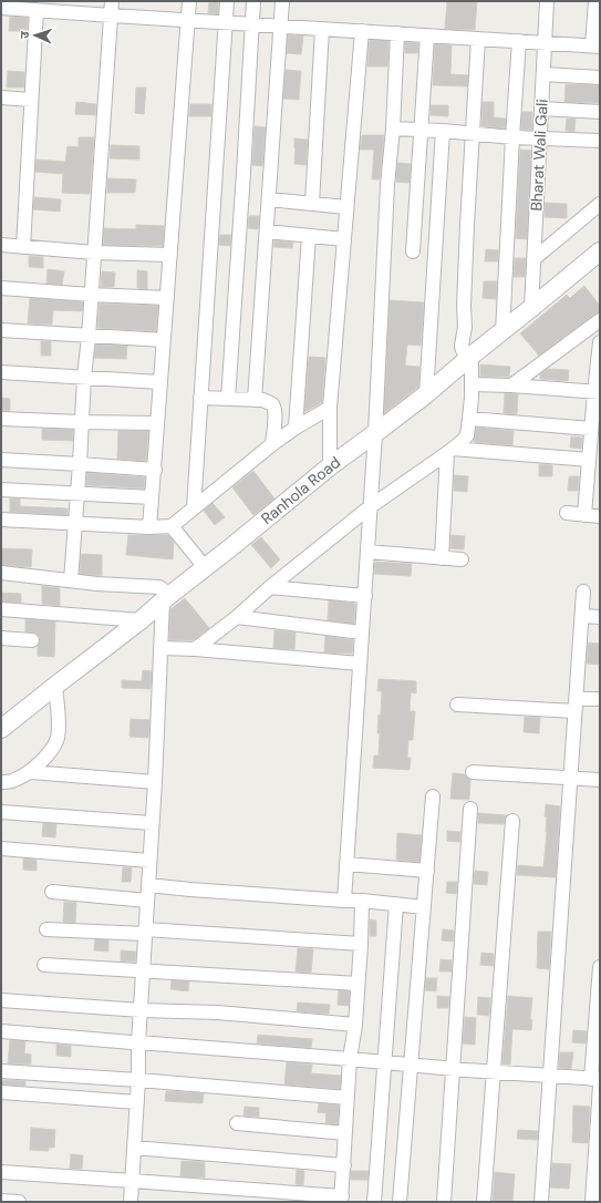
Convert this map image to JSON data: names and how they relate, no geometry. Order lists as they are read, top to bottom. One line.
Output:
{"streets":{"street":["Bharat Wali Gali","Ranhola Road"]},"crossings":[["Bharat Wali Gali","Ranhola Road"]],"north":"left"}
